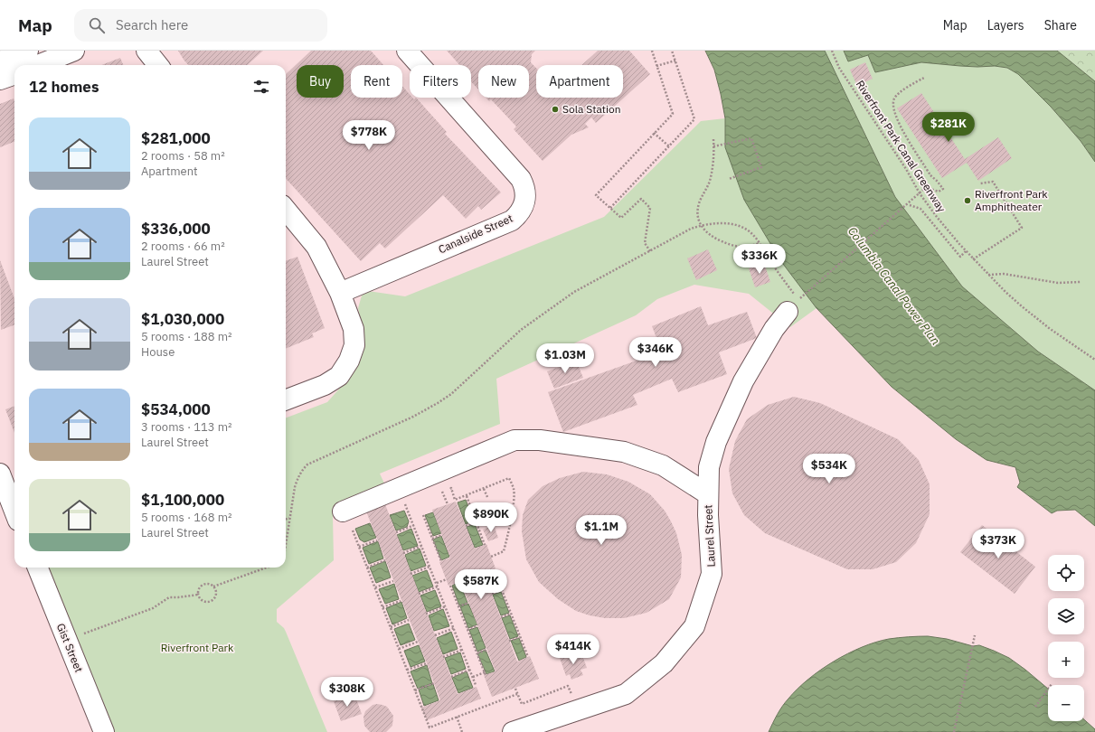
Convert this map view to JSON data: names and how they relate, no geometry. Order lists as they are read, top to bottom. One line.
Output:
{"streets":{"street":["Canalside Street","Laurel Street","Gist Street"],"path":["Riverfront Park Canal Greenway"]},"water":["Columbia Canal Power Plan"],"parks":["Riverfront Park"],"places":["Sola Station","Riverfront Park Amphitheater"],"page":{"header":"Map","search":"Search here","nav":["Map","Layers","Share"],"chip":["Buy","Rent","Filters","New","Apartment"],"heading":"12 homes","list":[{"name":"$281,000","note":"2 rooms · 58 m² · Apartment"},{"name":"$336,000","note":"2 rooms · 66 m² · Laurel Street"},{"name":"$1,030,000","note":"5 rooms · 188 m² · House"},{"name":"$534,000","note":"3 rooms · 113 m² · Laurel Street"},{"name":"$1,100,000","note":"5 rooms · 168 m² · Laurel Street"}],"price":["$281K","$778K","$336K","$346K","$1.03M","$534K","$890K","$1.1M","$373K","$587K","$414K","$308K"],"map_buttons":["+","−"]}}
